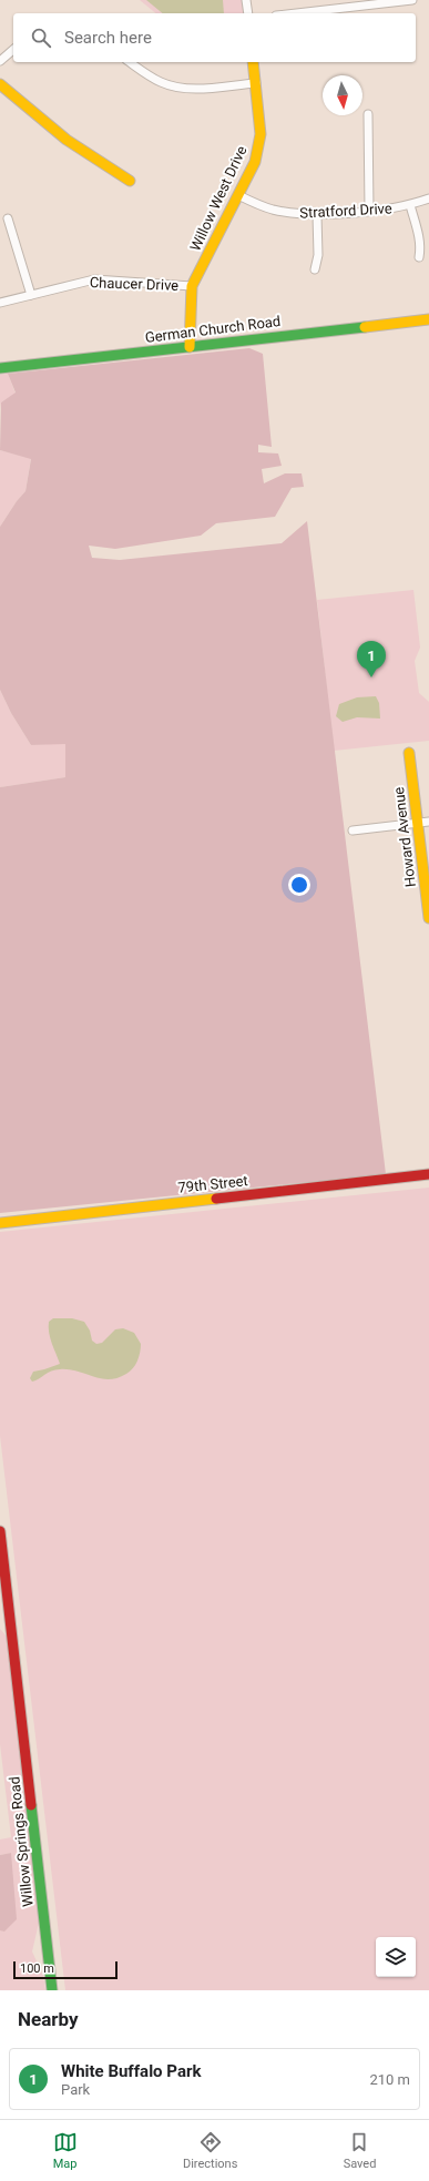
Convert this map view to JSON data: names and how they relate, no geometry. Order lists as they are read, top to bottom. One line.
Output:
{"streets":{"street":["Willow West Drive","Stratford Drive","Chaucer Drive","German Church Road","Howard Avenue","79th Street","Willow Springs Road"]},"crossings":[["Willow West Drive","Stratford Drive"],["Willow West Drive","Chaucer Drive"],["Willow West Drive","German Church Road"]],"scale_bar":"100 m","north":"bottom","page":{"search":"Search here","pins":"1","scale":"100 m","heading":"Nearby","list":[{"mark":"1","name":"White Buffalo Park","note":"Park","value":"210 m"}],"nav":["Map","Directions","Saved"]}}
